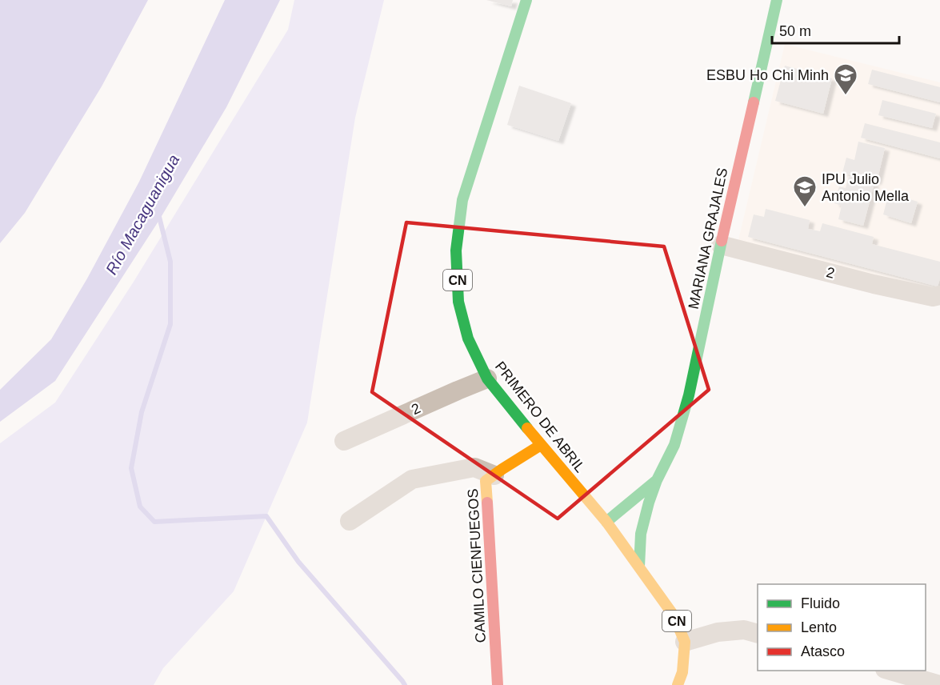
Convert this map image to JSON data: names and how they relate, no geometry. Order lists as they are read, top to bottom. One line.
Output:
{"streets":{"main road":["MARIANA GRAJALES","CN","PRIMERO DE ABRIL","CAMILO CIENFUEGOS"],"street":["2"]},"crossings":[["MARIANA GRAJALES","2"],["MARIANA GRAJALES","PRIMERO DE ABRIL"],["2","PRIMERO DE ABRIL"],["PRIMERO DE ABRIL","CAMILO CIENFUEGOS"]],"water":["Río Macaguanigua"],"places":{"school or university":["ESBU Ho Chi Minh","IPU Julio Antonio Mella"]},"legend":["Fluido","Lento","Atasco"],"scale_bar":"50 m"}
